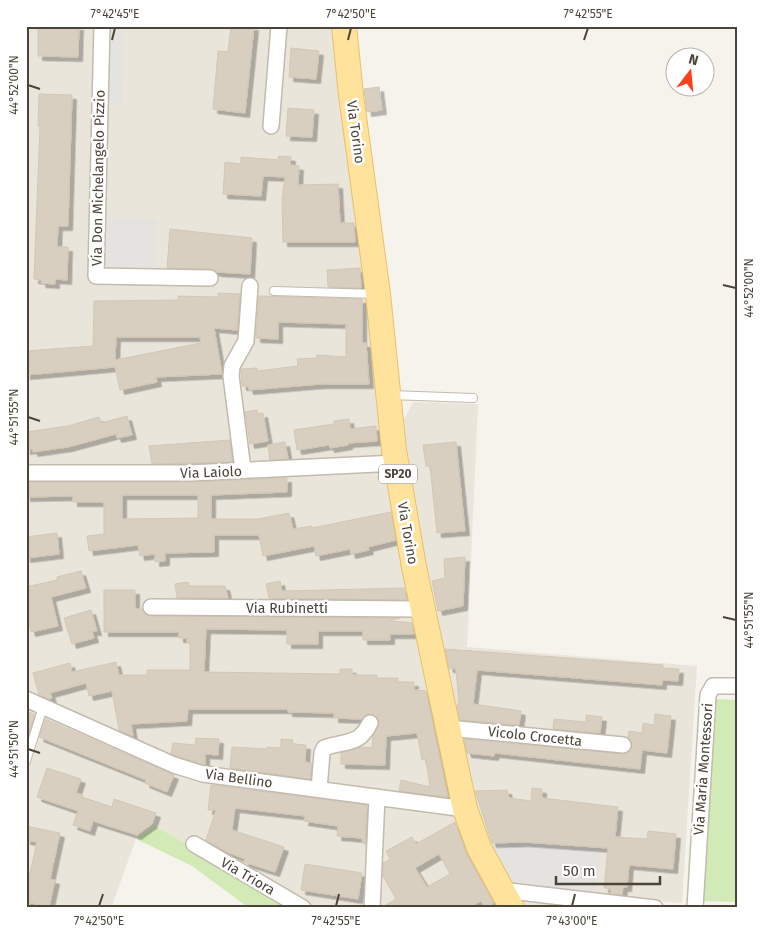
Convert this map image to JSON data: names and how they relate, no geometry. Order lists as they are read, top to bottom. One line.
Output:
{"streets":{"main road":["Via Torino","SP20"],"street":["Via Don Michelangelo Pizzio","Via Laiolo","Via Rubinetti","Vicolo Crocetta","Via Maria Montessori","Via Bellino","Via Triora"]},"crossings":[["Via Torino","Via Laiolo"],["Via Torino","Via Rubinetti"],["Via Torino","Vicolo Crocetta"],["Via Torino","Via Bellino"]],"scale_bar":"50 m","north":"top","coordinates":["7°42'45\"E","7°42'50\"E","7°42'55\"E","44°52'00\"N","44°51'55\"N","44°51'50\"N","7°43'00\"E"]}
